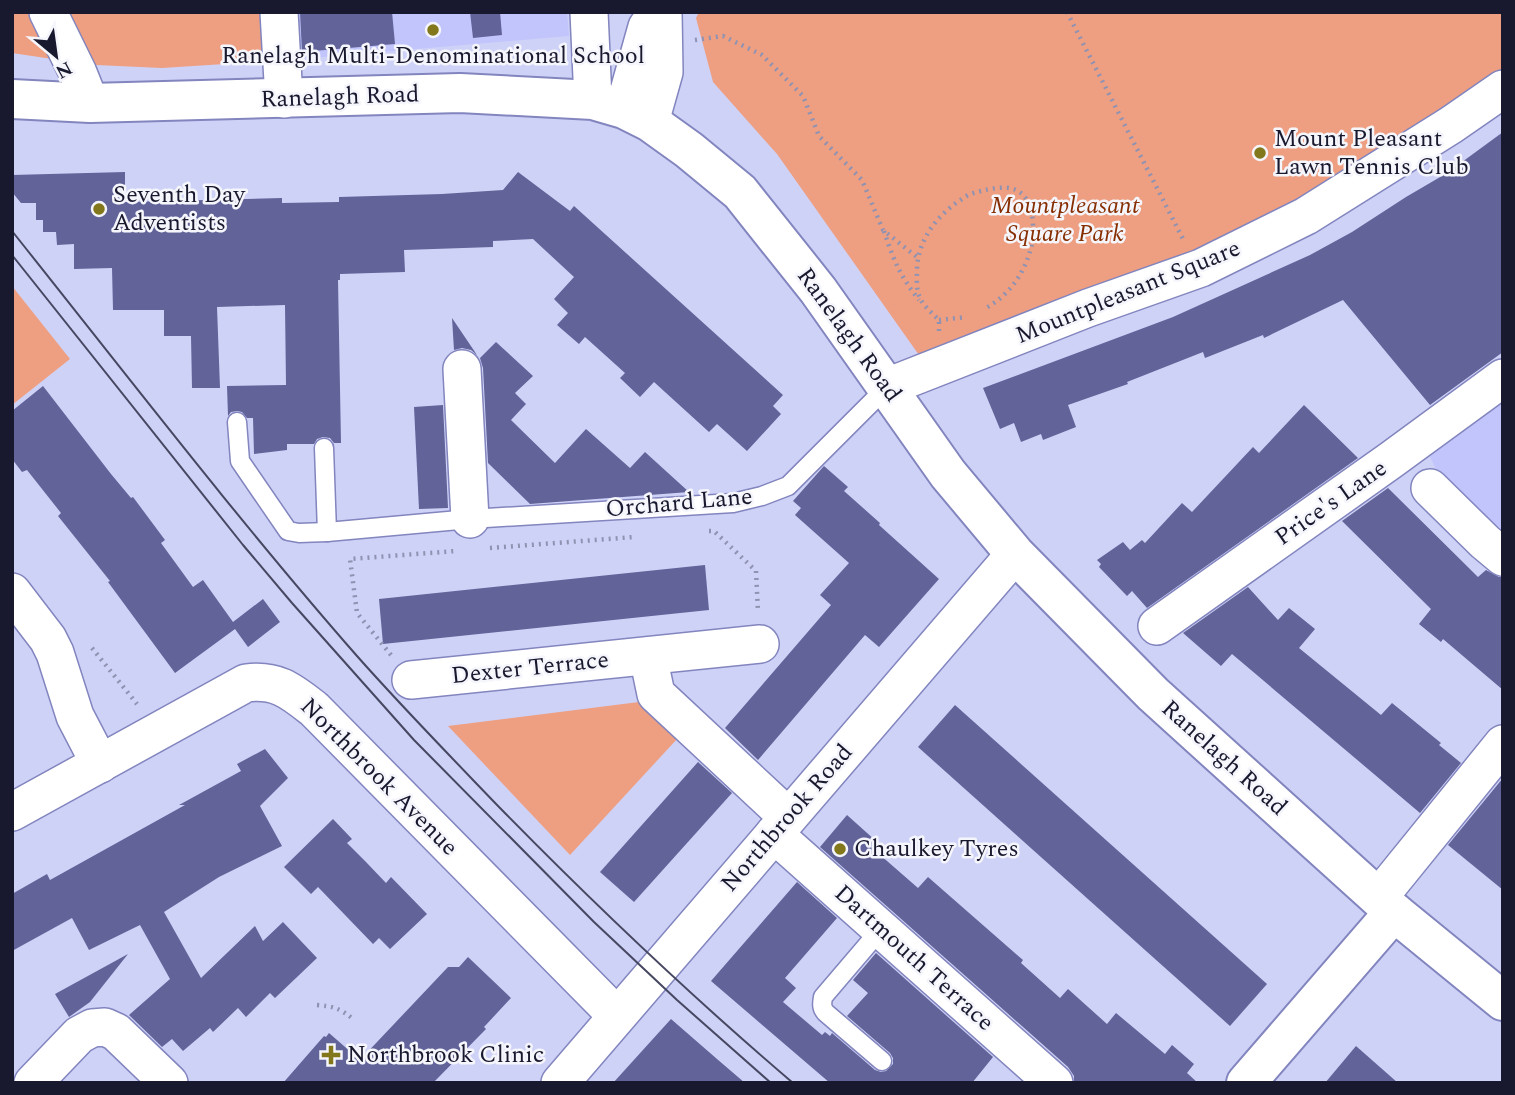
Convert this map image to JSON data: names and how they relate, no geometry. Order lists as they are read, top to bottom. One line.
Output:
{"streets":{"main road":["Ranelagh Road"],"street":["Mountpleasant Square","Price's Lane","Dexter Terrace","Northbrook Avenue","Northbrook Road","Dartmouth Terrace"],"lane":["Orchard Lane"]},"crossings":[["Ranelagh Road","Mountpleasant Square"],["Ranelagh Road","Orchard Lane"],["Ranelagh Road","Price's Lane"],["Ranelagh Road","Northbrook Road"],["Mountpleasant Square","Orchard Lane"],["Northbrook Avenue","Northbrook Road"],["Northbrook Road","Dartmouth Terrace"]],"parks":["Mountpleasant Square Park"],"places":{"other":["Ranelagh Multi-Denominational School","Mount Pleasant Lawn Tennis Club","Seventh Day Adventists","Chaulkey Tyres"],"health":["Northbrook Clinic"]},"north":"bottom right"}
